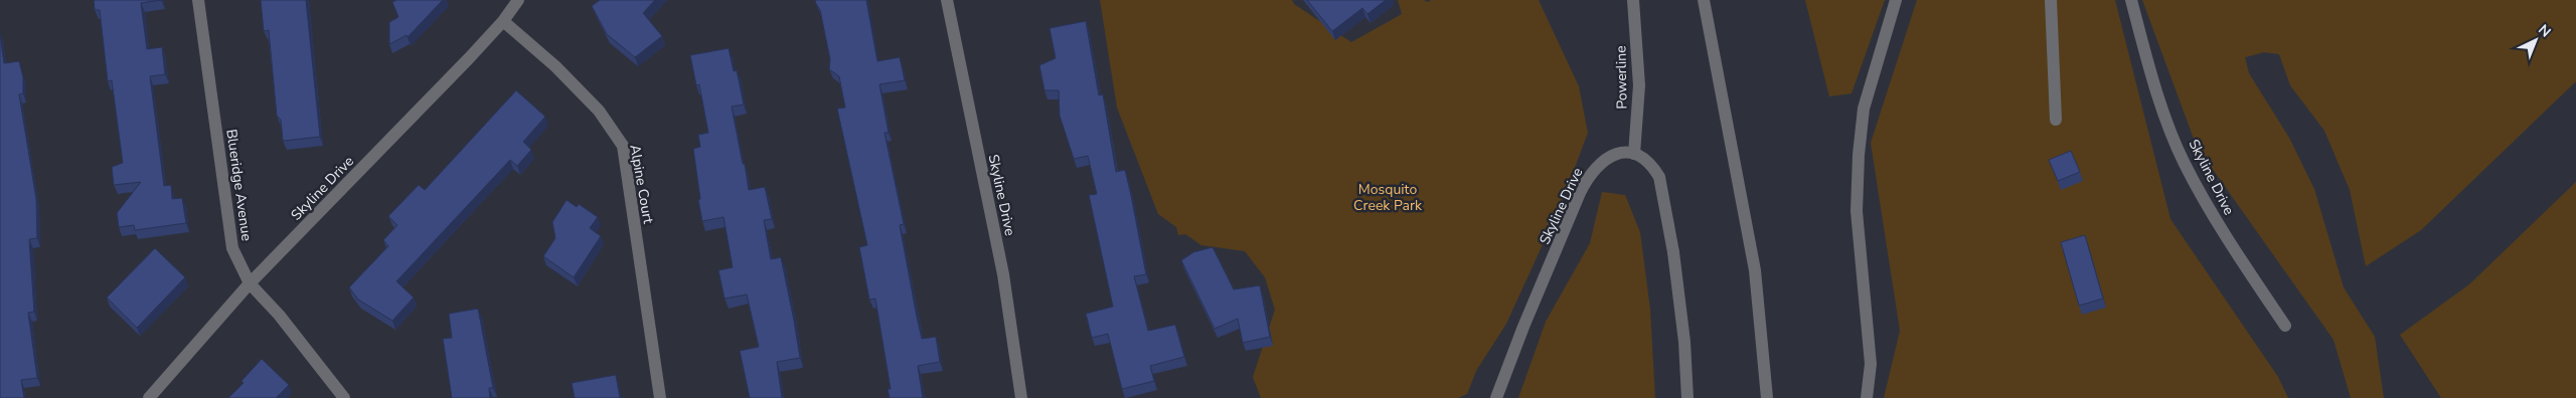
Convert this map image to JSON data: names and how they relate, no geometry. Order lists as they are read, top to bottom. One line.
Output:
{"streets":{"street":["Powerline","Skyline Drive","Alpine Court","Blueridge Avenue"]},"crossings":[["Powerline","Skyline Drive"],["Skyline Drive","Alpine Court"],["Skyline Drive","Blueridge Avenue"]],"parks":["Mosquito Creek Park"],"north":"top right"}
